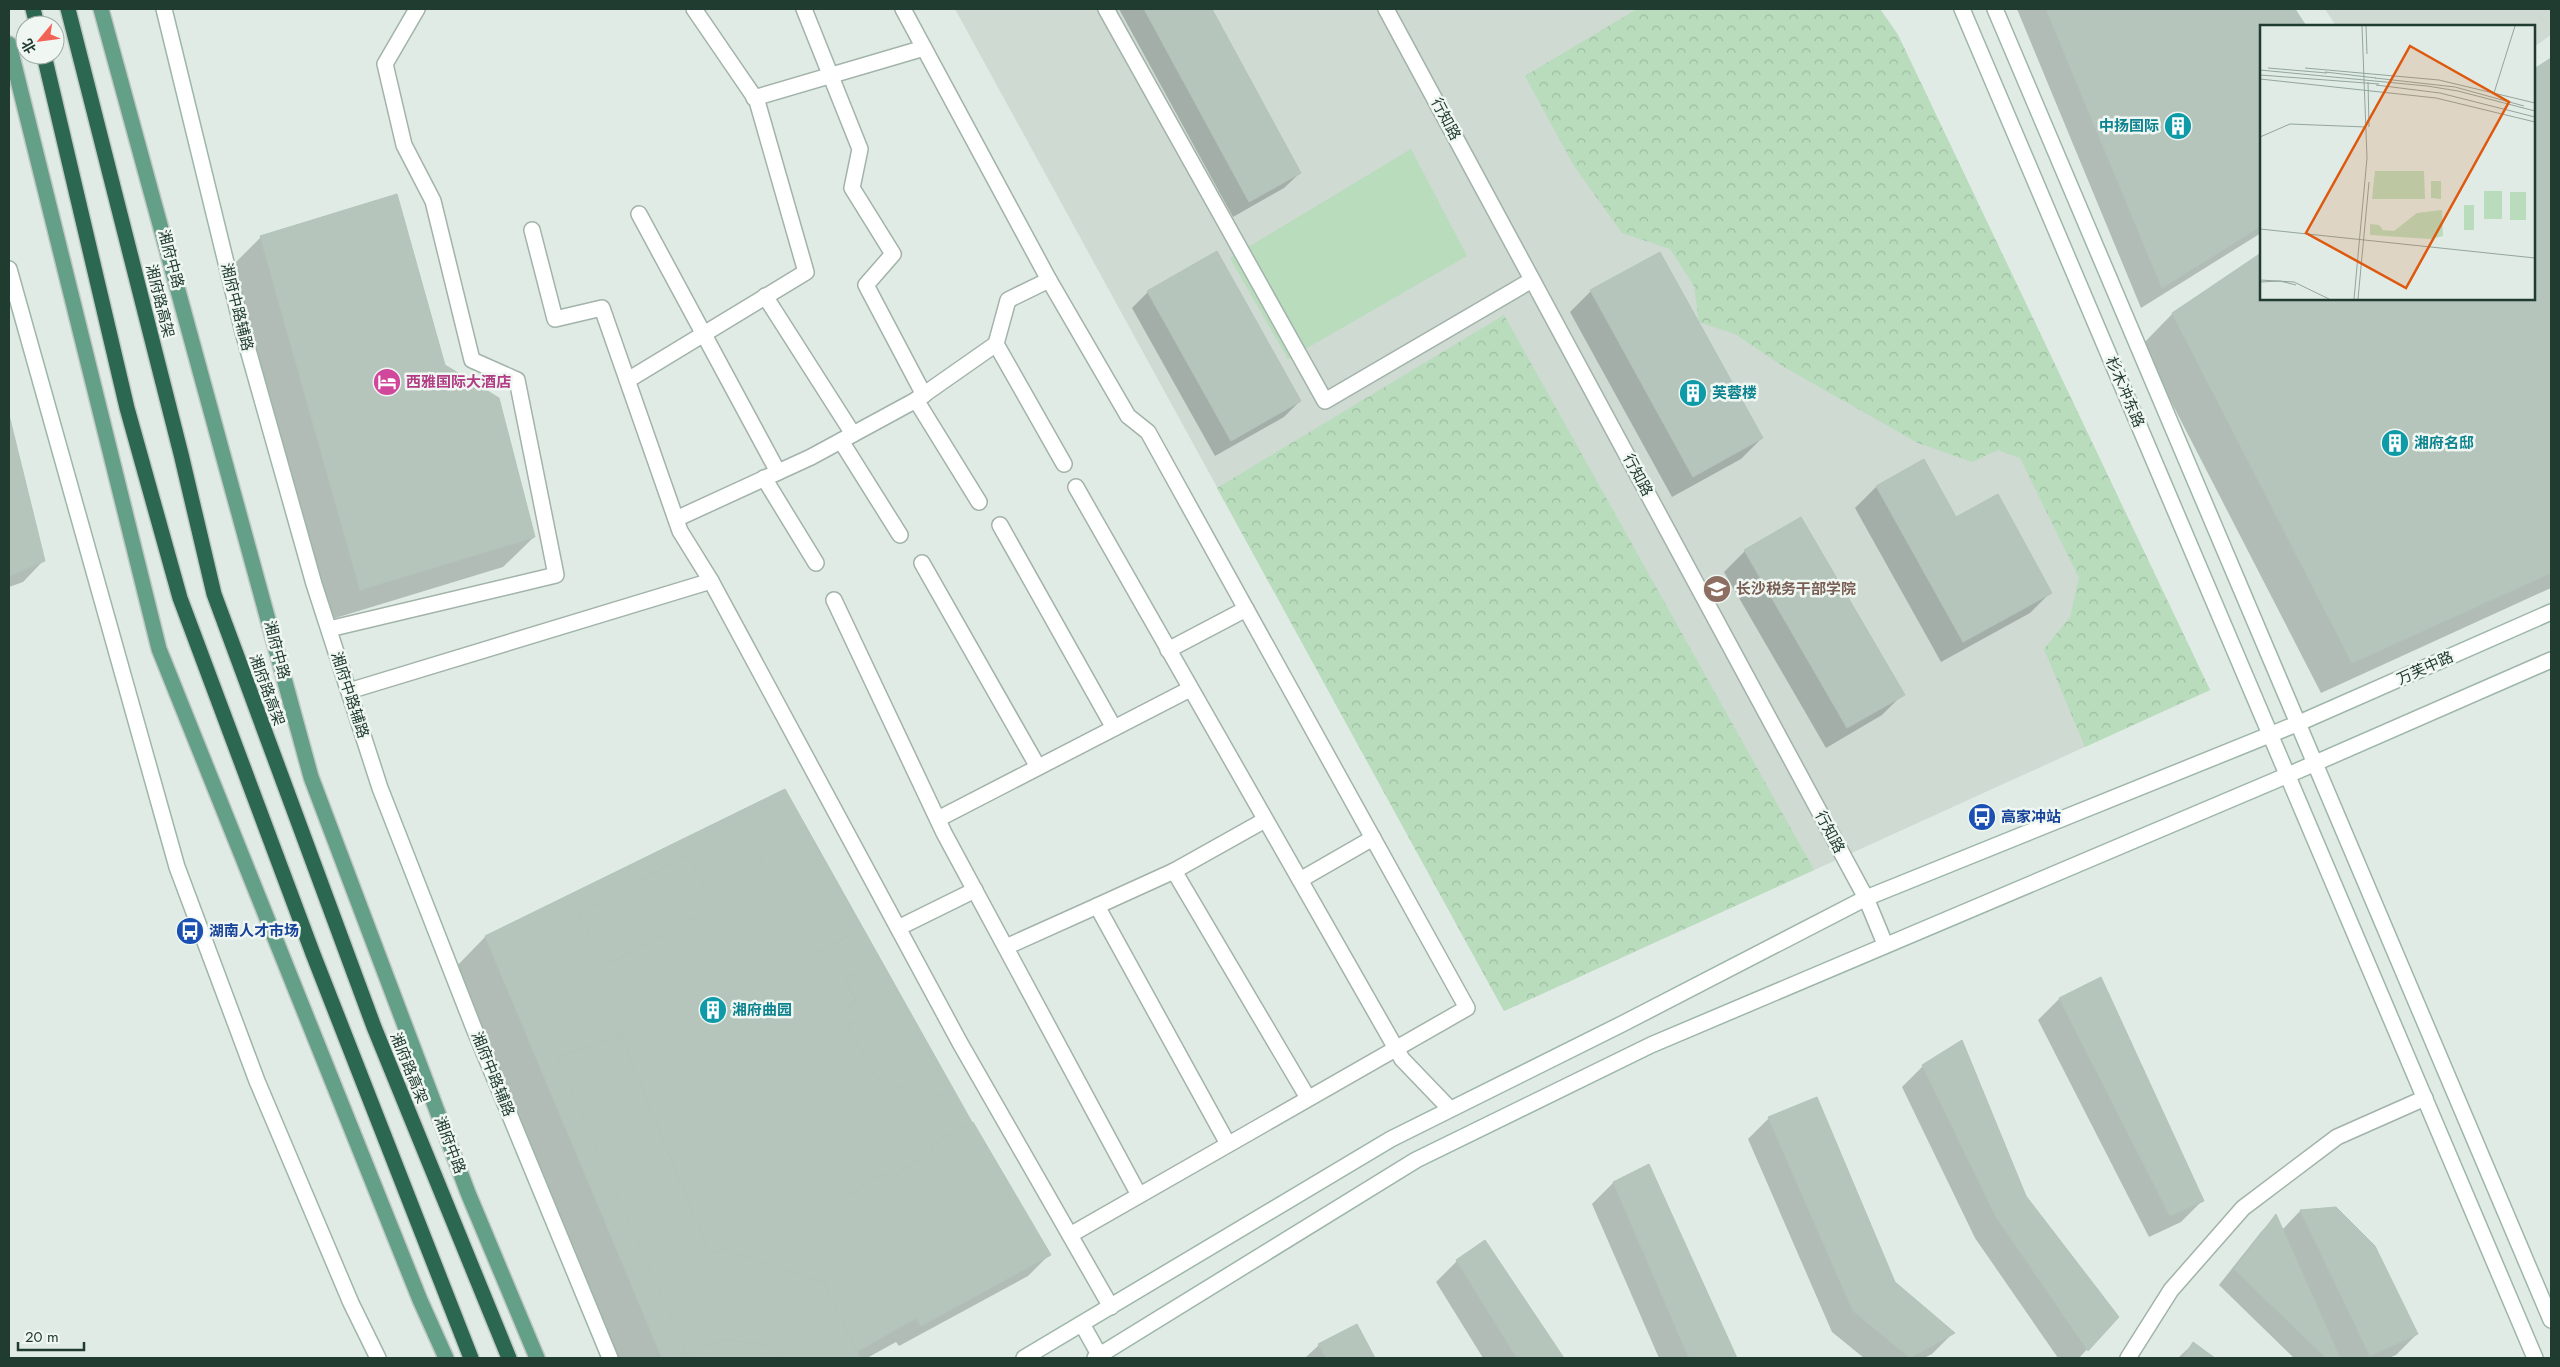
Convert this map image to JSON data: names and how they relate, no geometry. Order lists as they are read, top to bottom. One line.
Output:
{"streets":{"highway":["湘府路高架"],"main road":["湘府中路"],"street":["行知路","湘府中路辅路","杉木冲东路","万芙中路"]},"crossings":[["行知路","万芙中路"],["杉木冲东路","万芙中路"]],"places":{"building":["中扬国际","芙蓉楼","湘府名邸","湘府曲园"],"hotel":["西雅国际大酒店"],"school or university":["长沙税务干部学院"],"bus stop":["高家冲站","湖南人才市场"]},"scale_bar":"20 m","north":"bottom left"}
